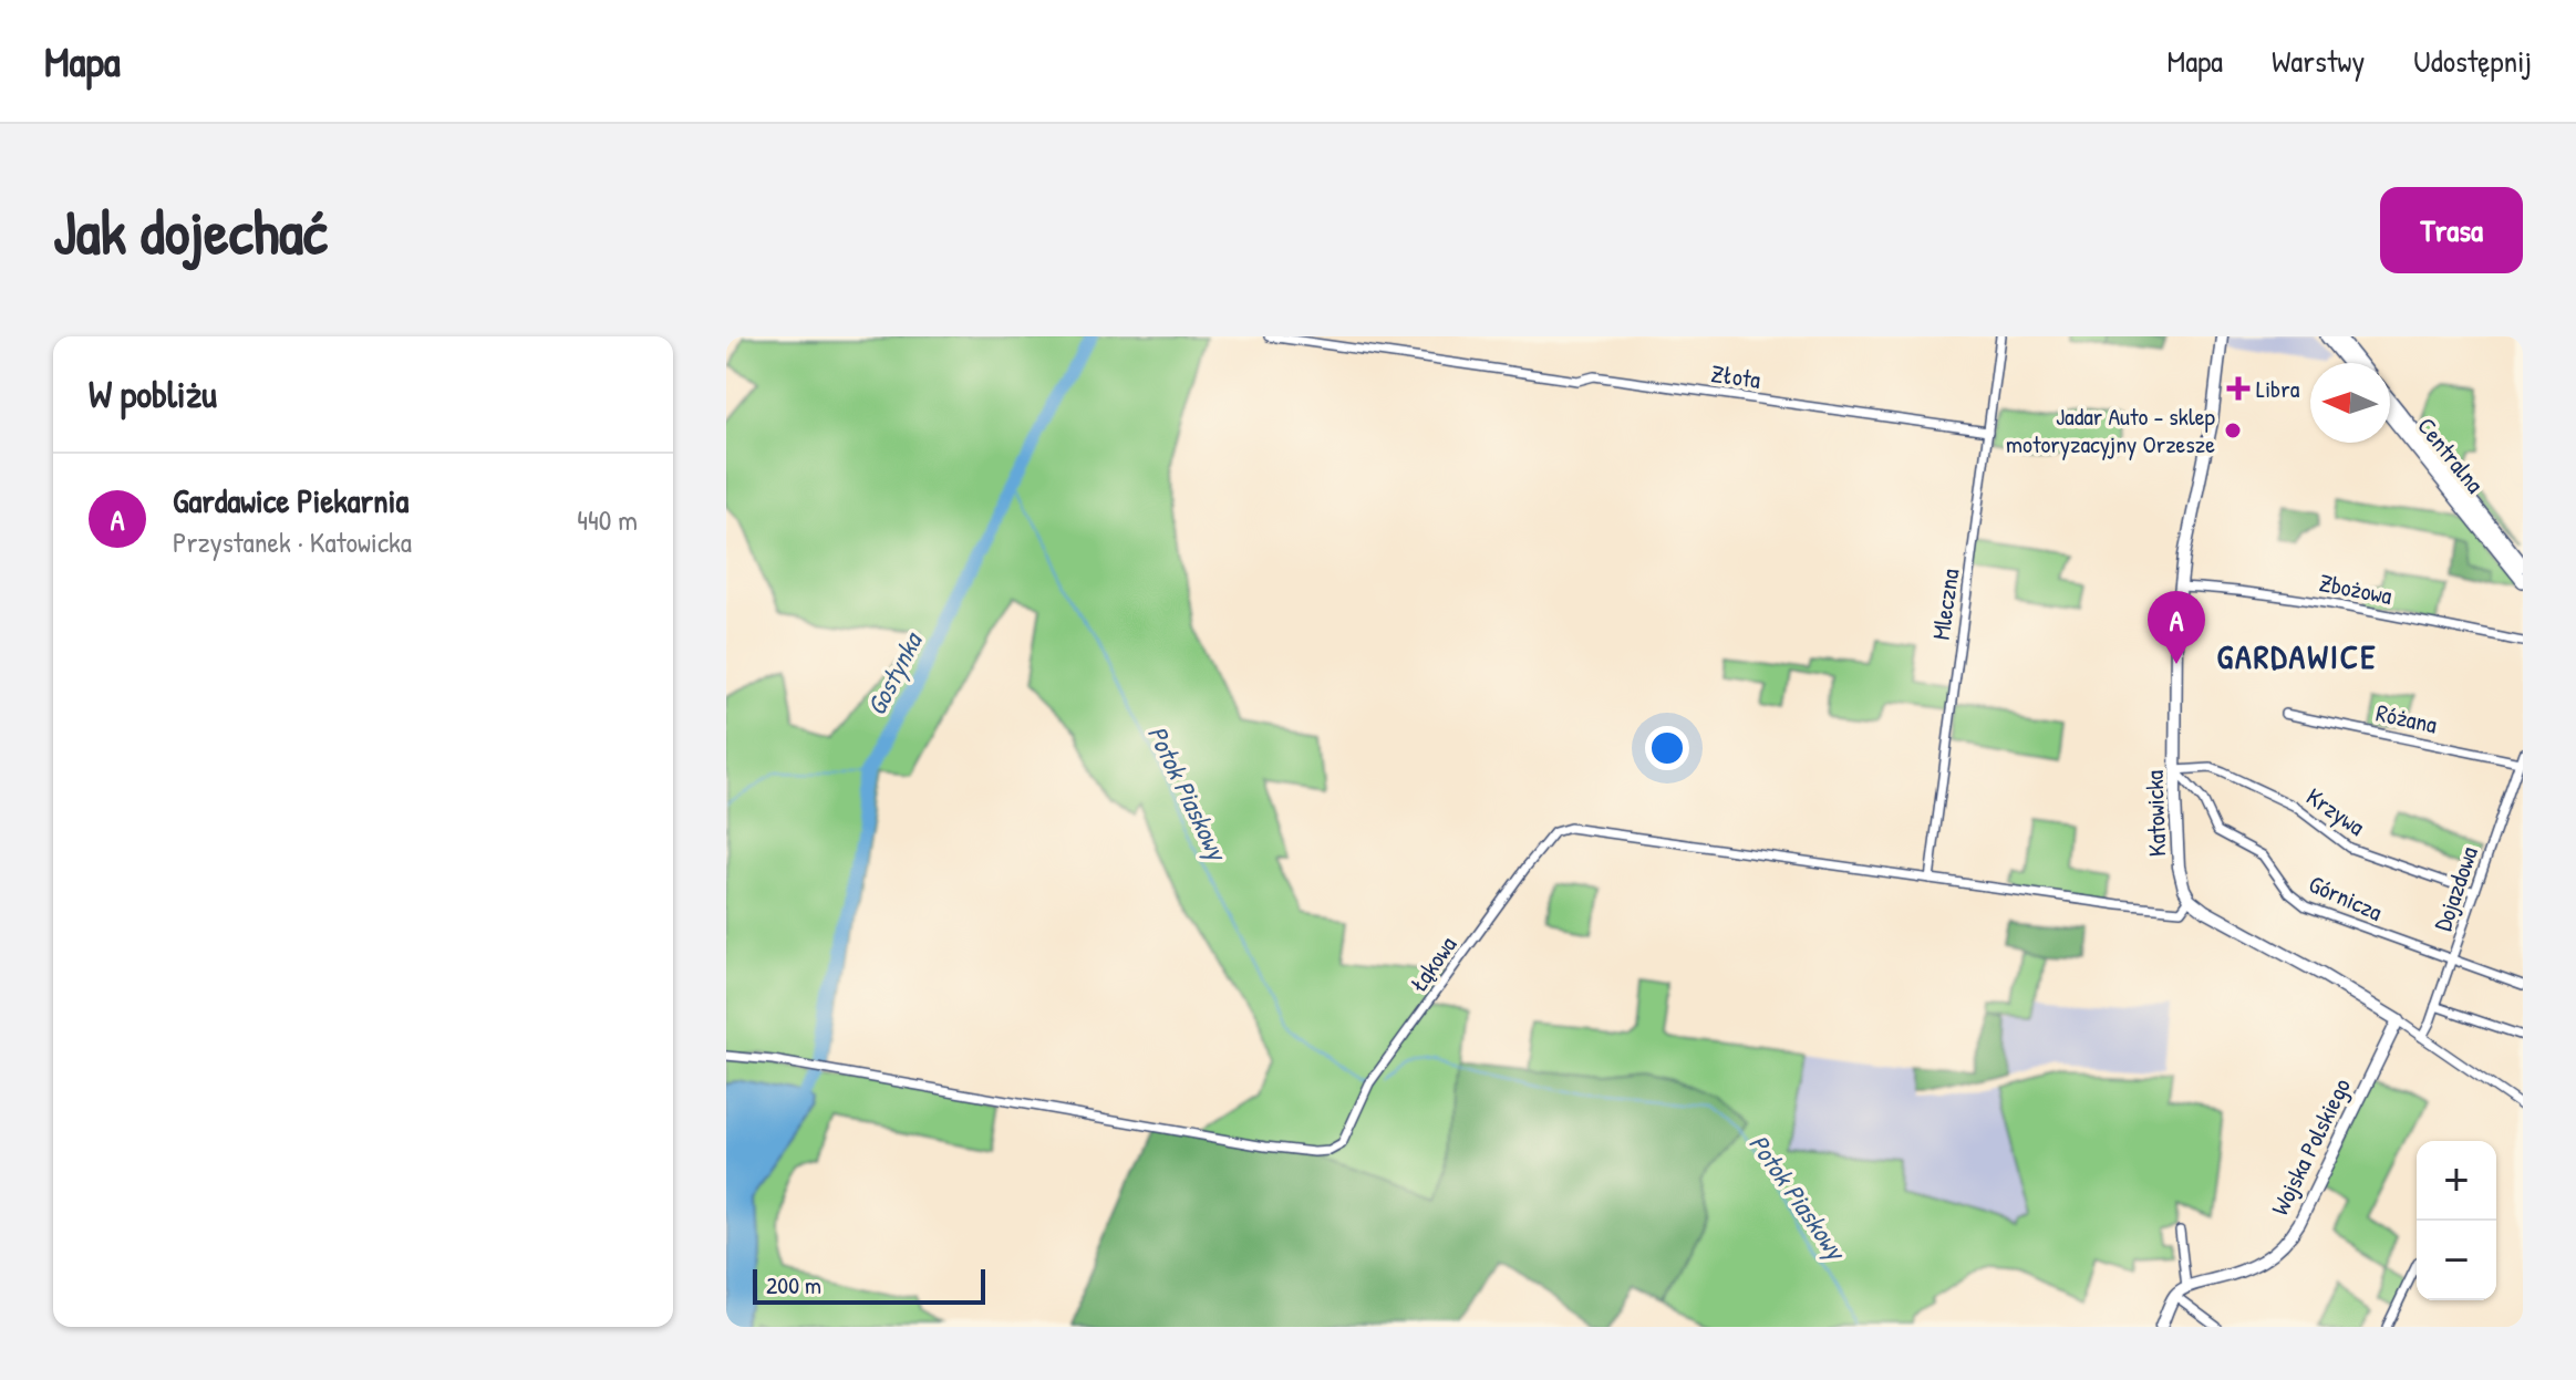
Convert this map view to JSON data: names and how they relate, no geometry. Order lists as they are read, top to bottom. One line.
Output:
{"streets":{"main road":["Centralna"],"street":["Złota","Zbożowa","Mleczna","Różana","Krzywa","Katowicka","Dojazdowa","Górnicza","Łąkowa","Wojska Polskiego"]},"crossings":[["Złota","Mleczna"],["Zbożowa","Katowicka"],["Mleczna","Łąkowa"],["Różana","Dojazdowa"],["Krzywa","Katowicka"],["Krzywa","Dojazdowa"],["Krzywa","Górnicza"],["Katowicka","Górnicza"],["Katowicka","Łąkowa"],["Dojazdowa","Górnicza"]],"districts":["GARDAWICE"],"water":["Gostynka","Potok Piaskowy"],"places":{"health":["Libra"],"other":["Jadar Auto - sklep motoryzacyjny Orzesze"]},"scale_bar":"200 m","north":"left","page":{"header":"Mapa","nav":["Mapa","Warstwy","Udostępnij"],"buttons":"Trasa","title":"Jak dojechać","heading":"W pobliżu","list":[{"mark":"A","name":"Gardawice Piekarnia","note":"Przystanek · Katowicka","value":"440 m"}],"pins":"A","map_buttons":["+","−"],"scale":"200 m"}}
